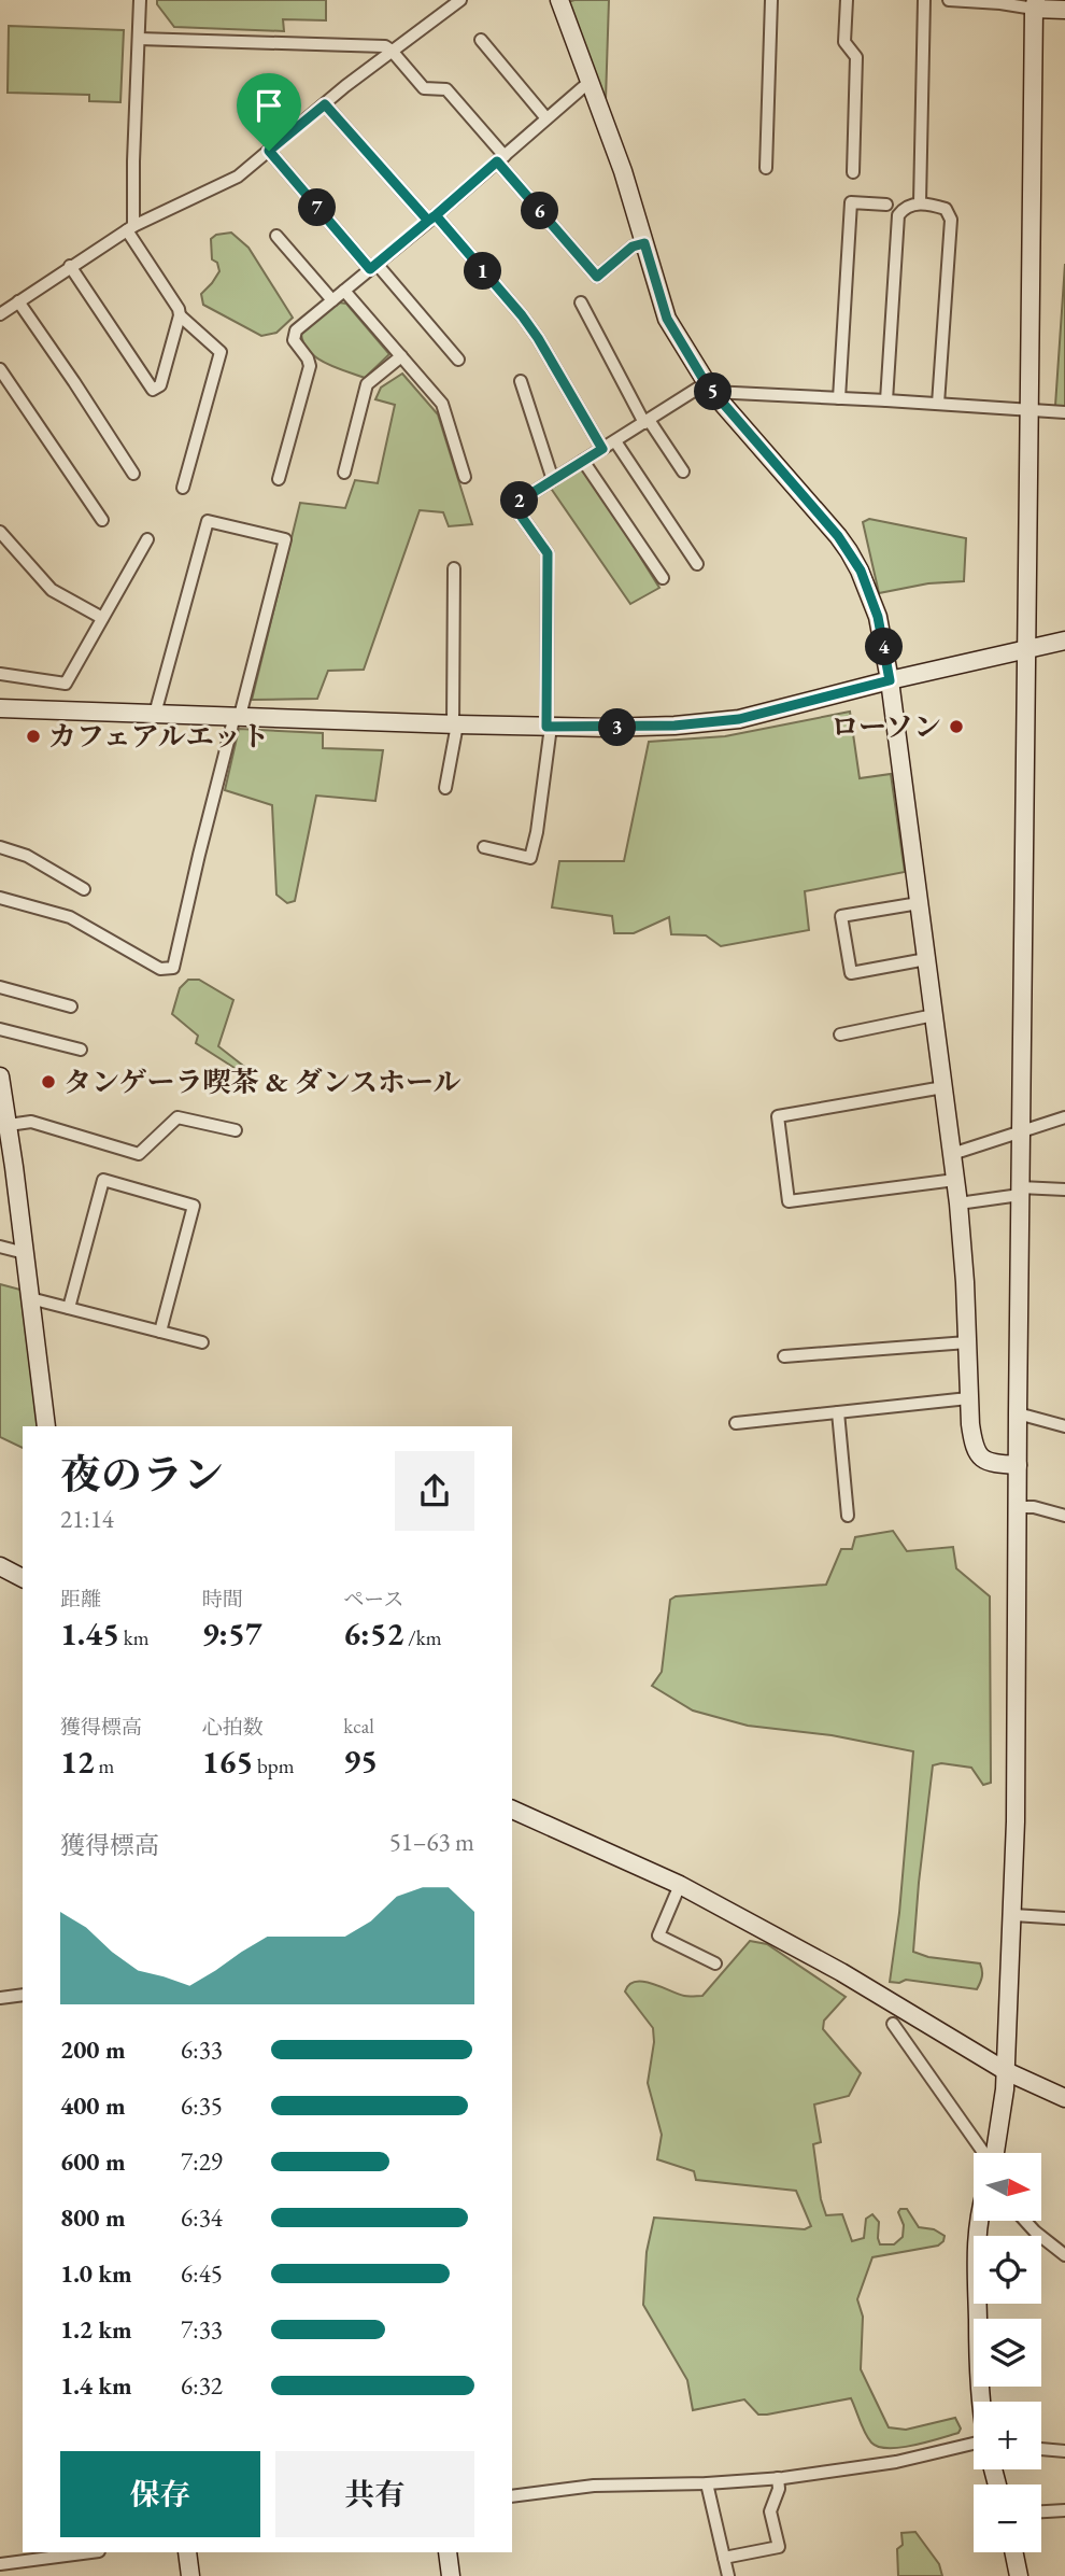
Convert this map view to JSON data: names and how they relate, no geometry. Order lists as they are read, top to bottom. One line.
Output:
{"places":["ローソン","カフェアルエット","タンゲーラ喫茶 & ダンスホール"],"north":"right","page":{"pins":["7","6","1","5","2","4","3"],"heading":["夜のラン","21:14"],"stats":[["距離","1.45 km"],["時間","9:57"],["ペース","6:52 /km"],["獲得標高","12 m"],["心拍数","165 bpm"],["kcal","95"]],"chart":["獲得標高","51–63 m"],"list":[{"name":"200 m","note":"6:33"},{"name":"400 m","note":"6:35"},{"name":"600 m","note":"7:29"},{"name":"800 m","note":"6:34"},{"name":"1.0 km","note":"6:45"},{"name":"1.2 km","note":"7:33"},{"name":"1.4 km","note":"6:32"}],"map_buttons":["+","−"],"buttons":["保存","共有"]}}
